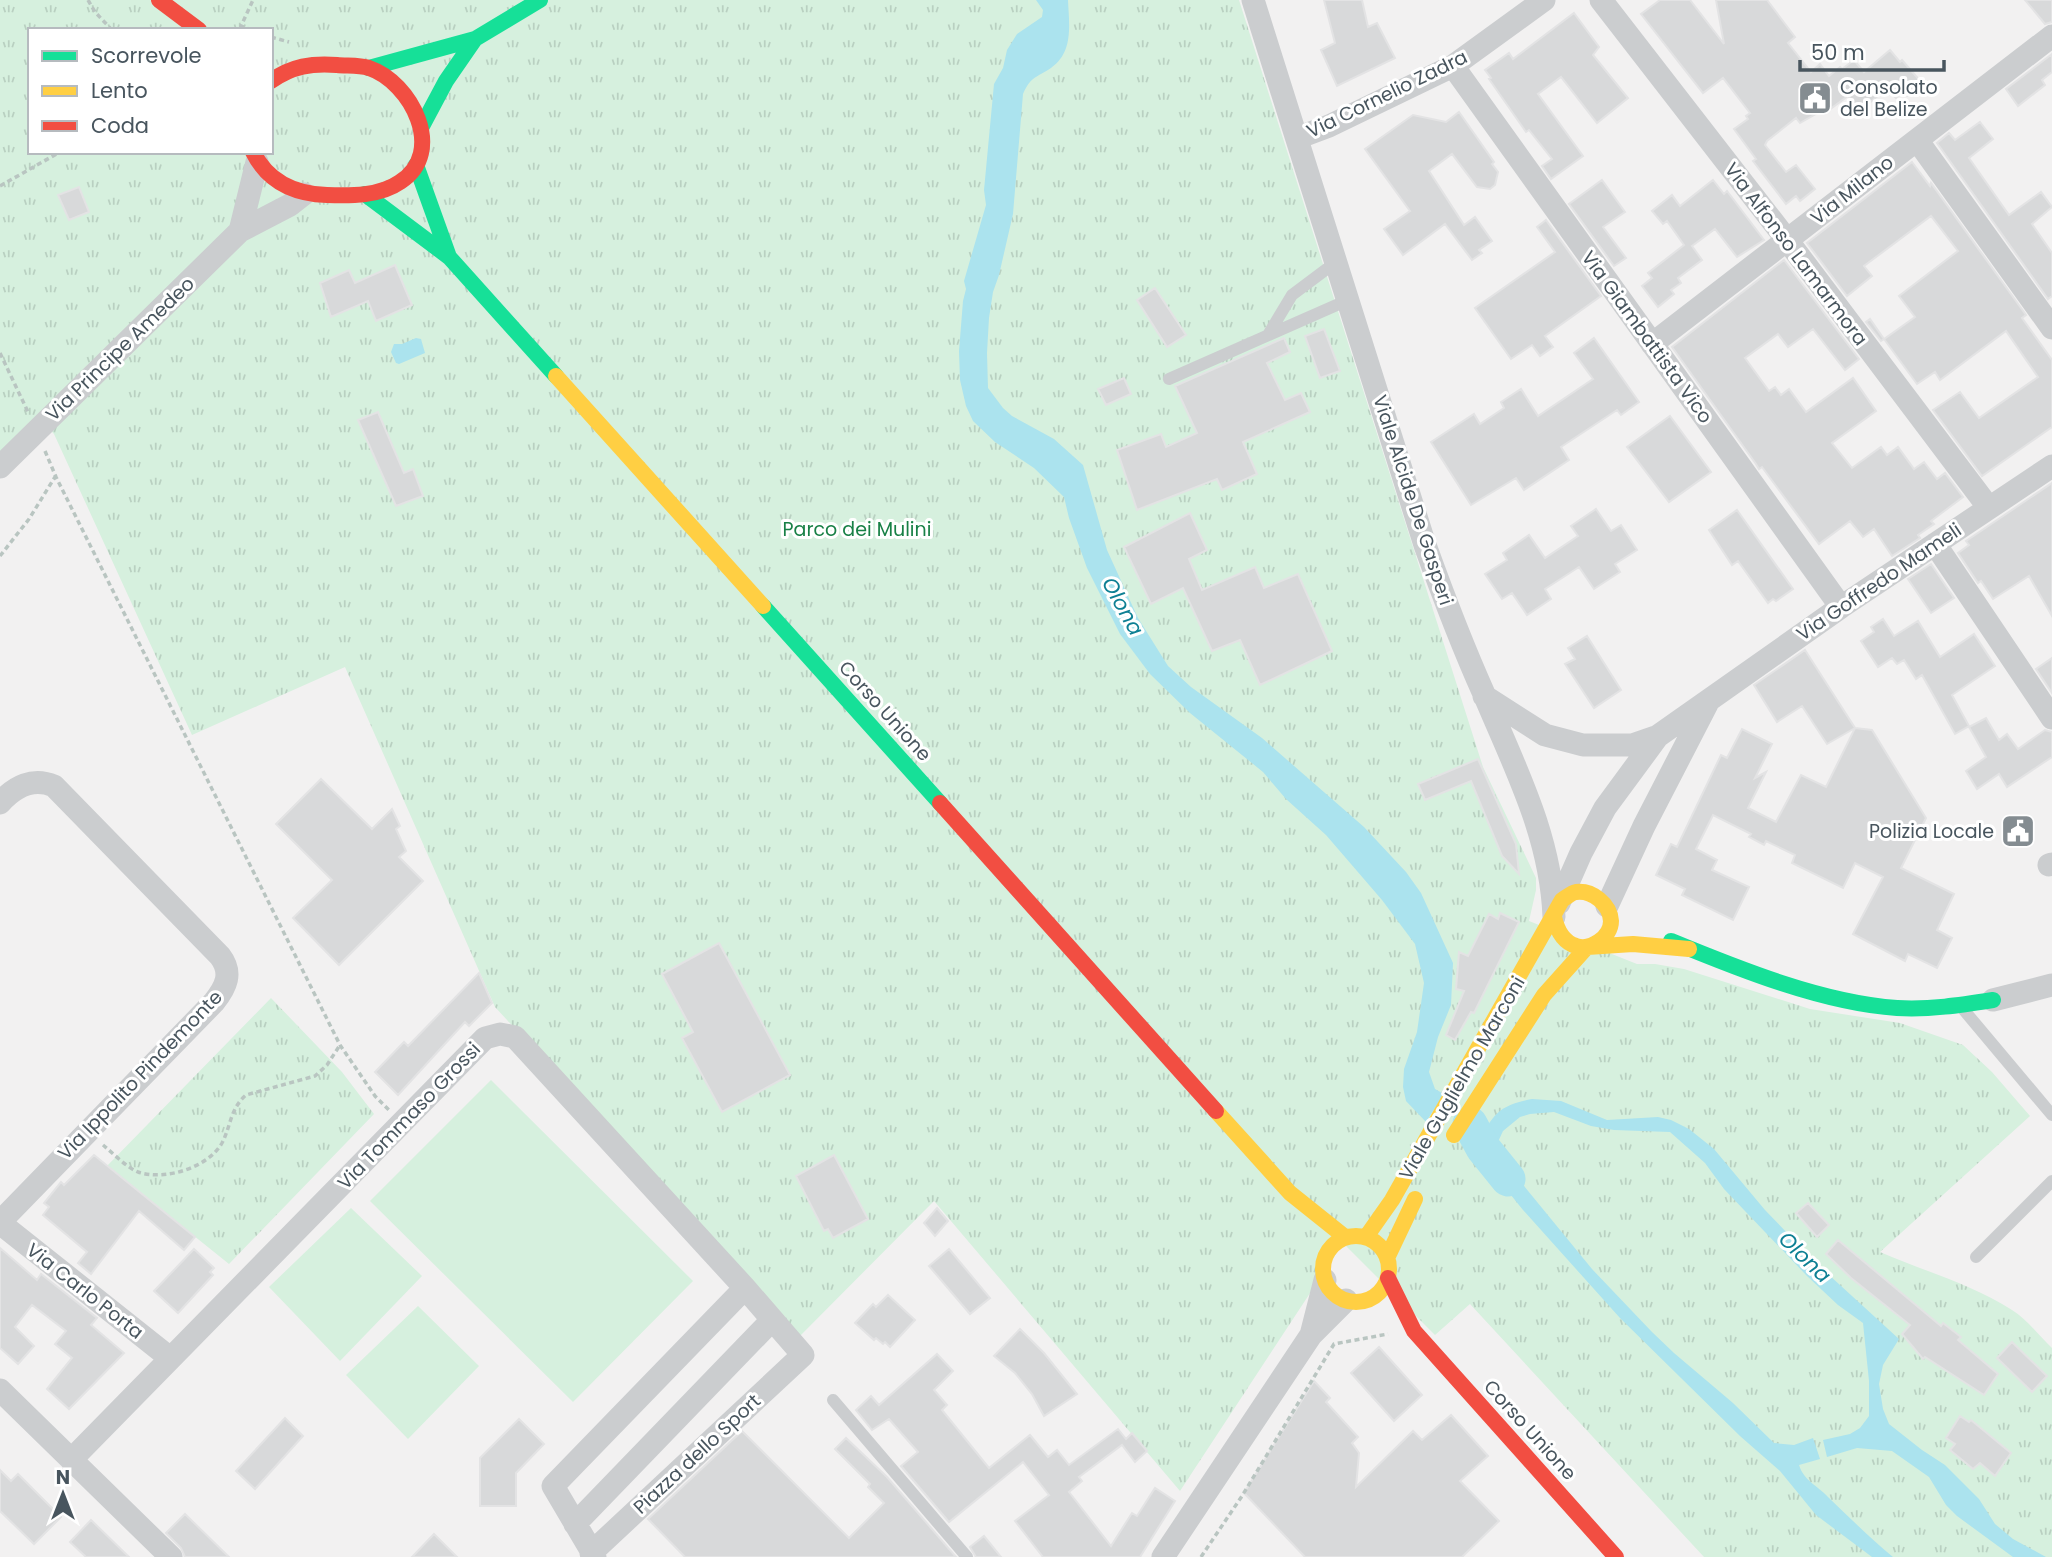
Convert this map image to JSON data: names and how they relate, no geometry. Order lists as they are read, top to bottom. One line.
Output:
{"streets":{"street":["Via Cornelio Zadra","Via Milano","Via Alfonso Lamarmora","Via Giambattista Vico","Via Principe Amedeo","Viale Alcide De Gasperi","Via Goffredo Mameli","Corso Unione","Via Ippolito Pindemonte","Viale Guglielmo Marconi","Via Tommaso Grossi","Via Carlo Porta","Piazza dello Sport"]},"crossings":[["Via Cornelio Zadra","Via Giambattista Vico"],["Via Cornelio Zadra","Viale Alcide De Gasperi"],["Via Milano","Via Alfonso Lamarmora"],["Via Milano","Via Giambattista Vico"],["Via Alfonso Lamarmora","Via Goffredo Mameli"],["Via Giambattista Vico","Via Goffredo Mameli"],["Viale Alcide De Gasperi","Via Goffredo Mameli"],["Via Goffredo Mameli","Viale Guglielmo Marconi"],["Corso Unione","Viale Guglielmo Marconi"],["Via Ippolito Pindemonte","Via Carlo Porta"],["Via Tommaso Grossi","Via Carlo Porta"],["Via Tommaso Grossi","Piazza dello Sport"]],"water":["Olona"],"parks":["Parco dei Mulini"],"places":{"public building":["Consolato del Belize","Polizia Locale"]},"legend":["Scorrevole","Lento","Coda"],"scale_bar":"50 m","north":"top"}
